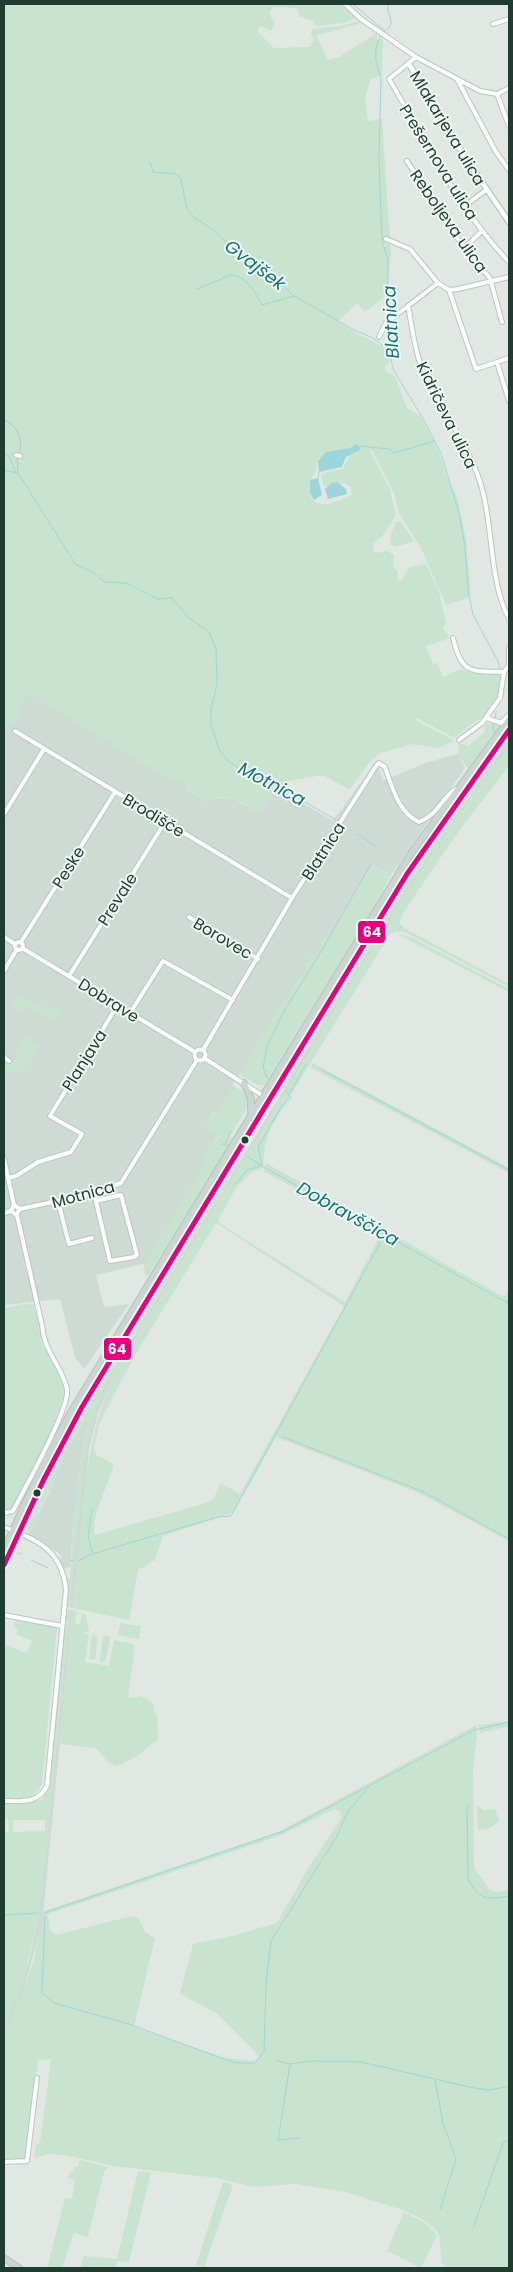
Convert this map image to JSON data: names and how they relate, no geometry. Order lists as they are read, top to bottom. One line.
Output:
{"streets":{"street":["Mlakarjeva ulica","Prešernova ulica","Reboljeva ulica","Kidričeva ulica","Brodišče","Blatnica","Peske","Prevale","Borovec","Dobrave","Planjava","Motnica"]},"crossings":[["Mlakarjeva ulica","Prešernova ulica"],["Brodišče","Blatnica"],["Brodišče","Peske"],["Brodišče","Prevale"],["Blatnica","Borovec"],["Prevale","Dobrave"],["Dobrave","Planjava"]],"water":["Gvajšek","Blatnica","Motnica","Dobravščica"],"lines":["transit line 64"]}
